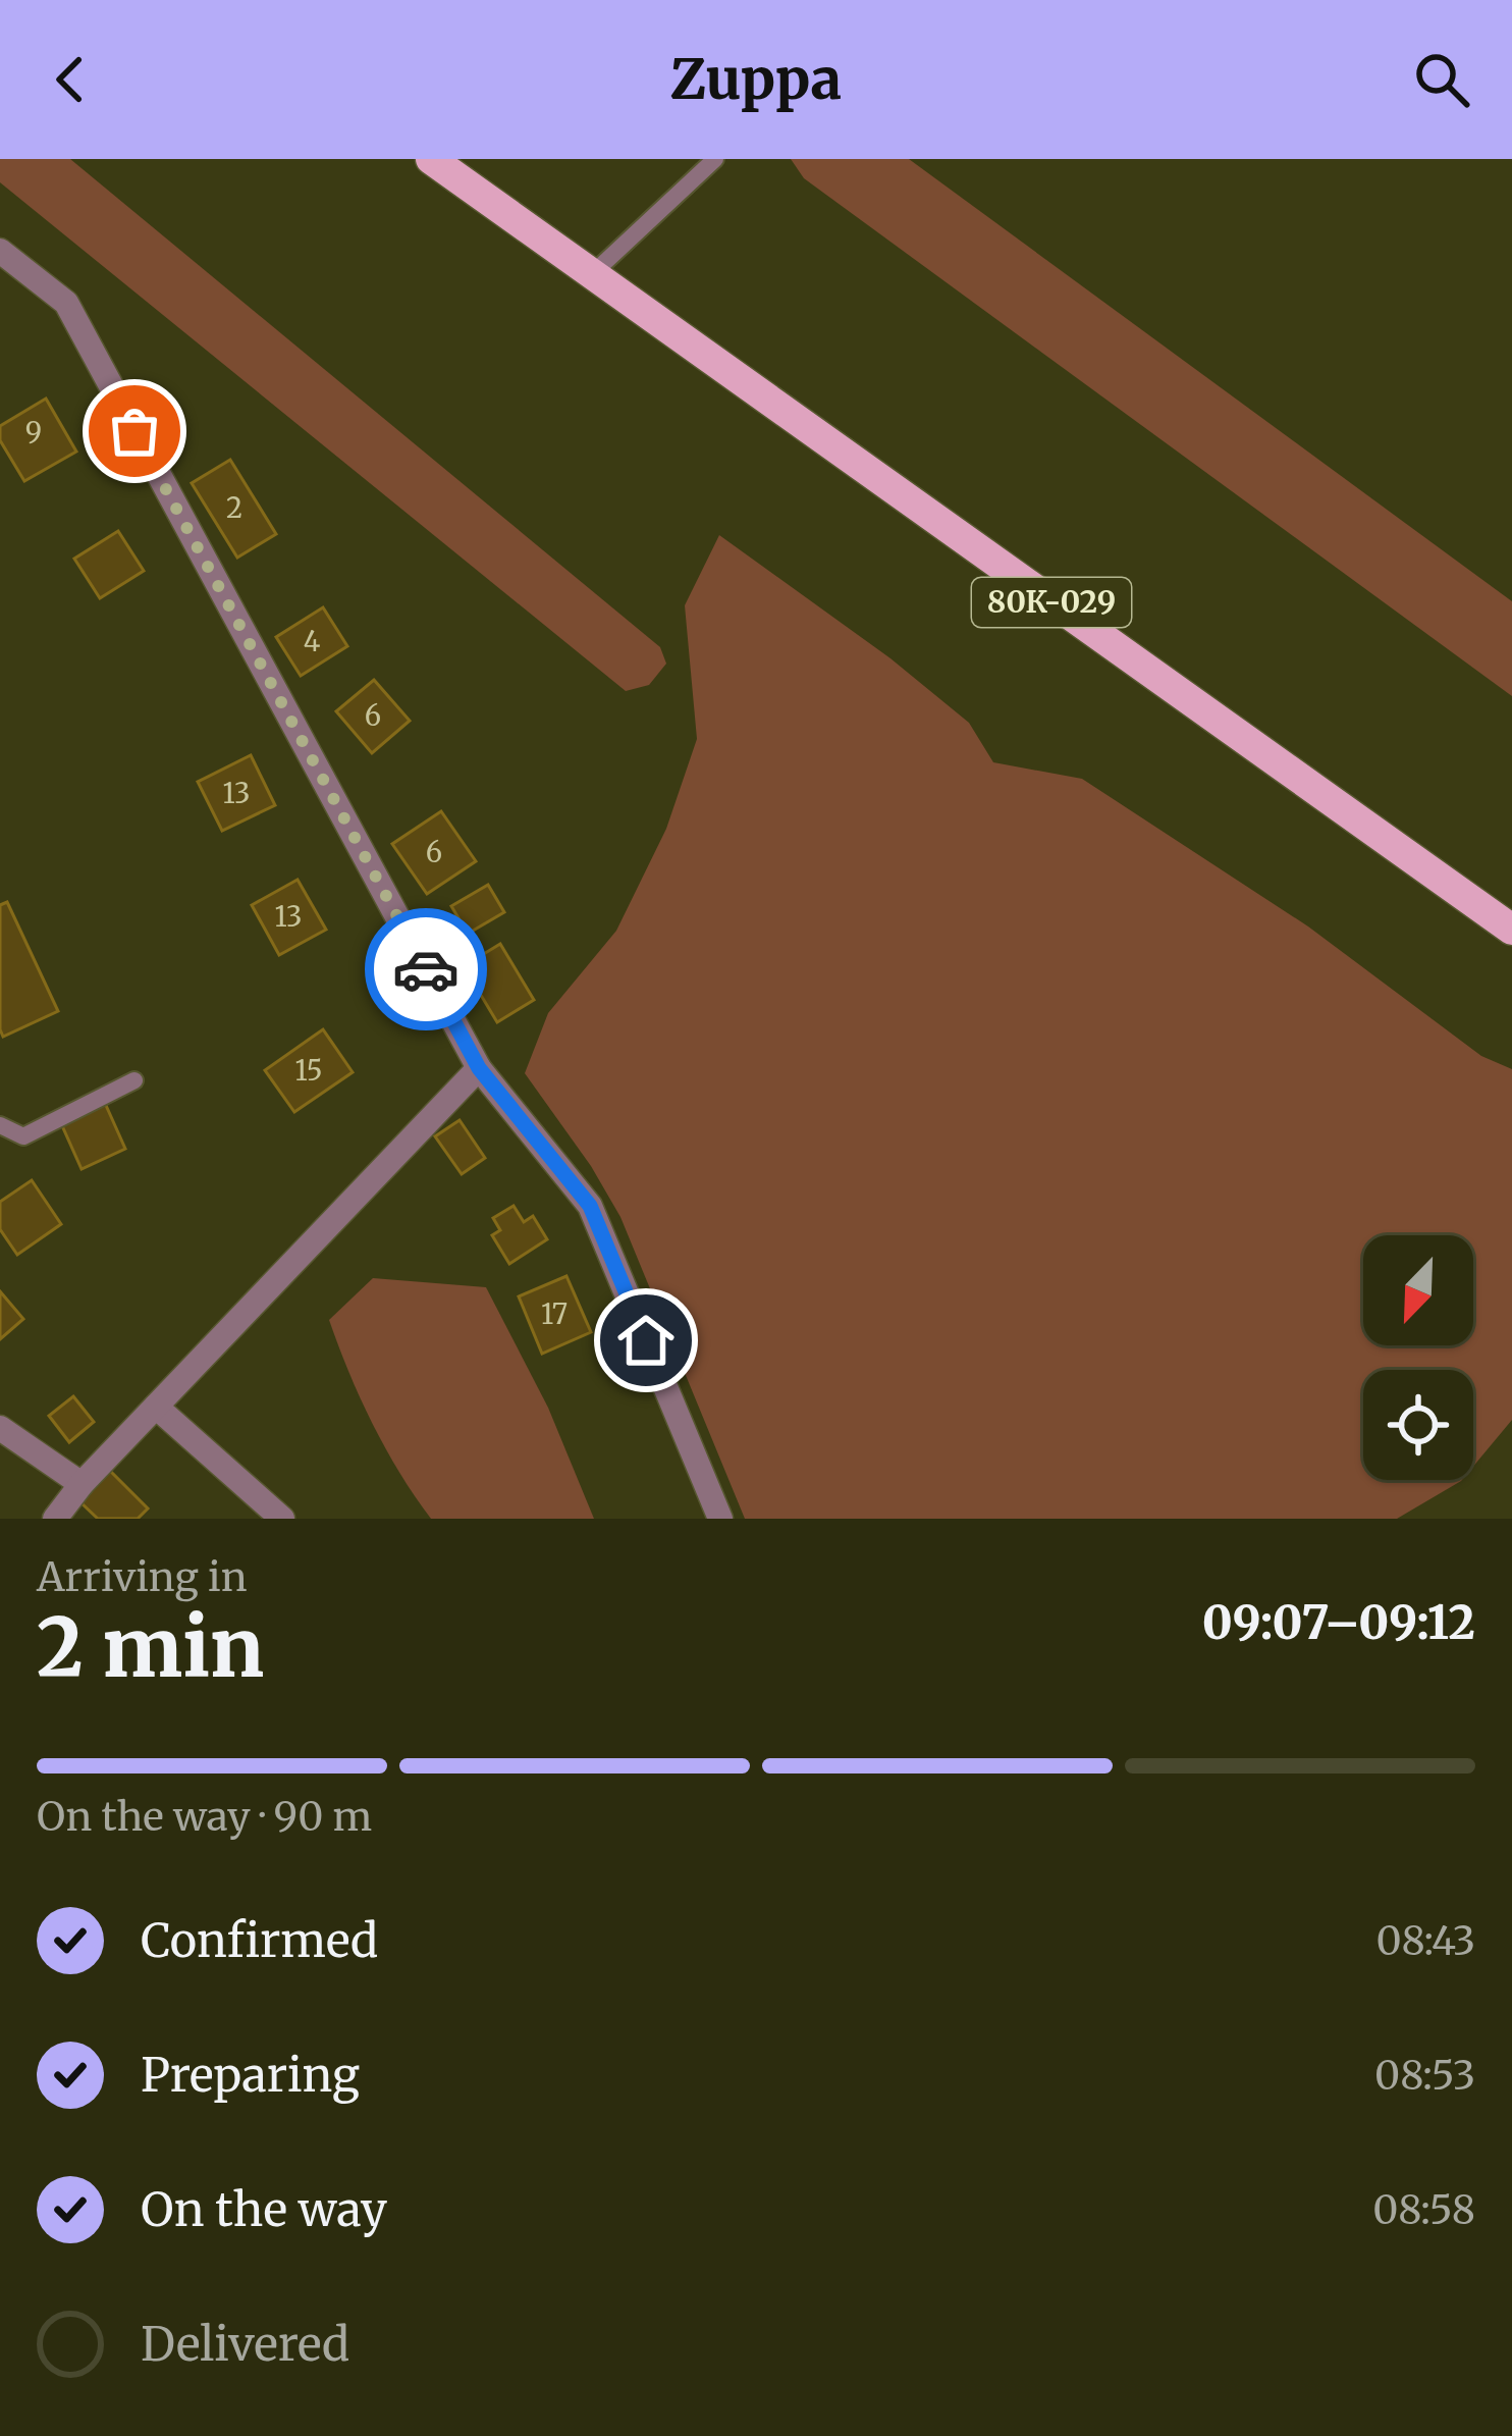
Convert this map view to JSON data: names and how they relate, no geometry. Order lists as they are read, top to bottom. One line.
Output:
{"streets":{"main road":["80К-029"]},"house_numbers":["9","2","4","6","13","6","13","15","17"],"north":"bottom left","page":{"header":"Zuppa","heading":["2 min","Arriving in","09:07–09:12"],"bar":"On the way · 90 m","list":[["Confirmed","08:43"],["Preparing","08:53"],["On the way","08:58"],"Delivered"]}}
